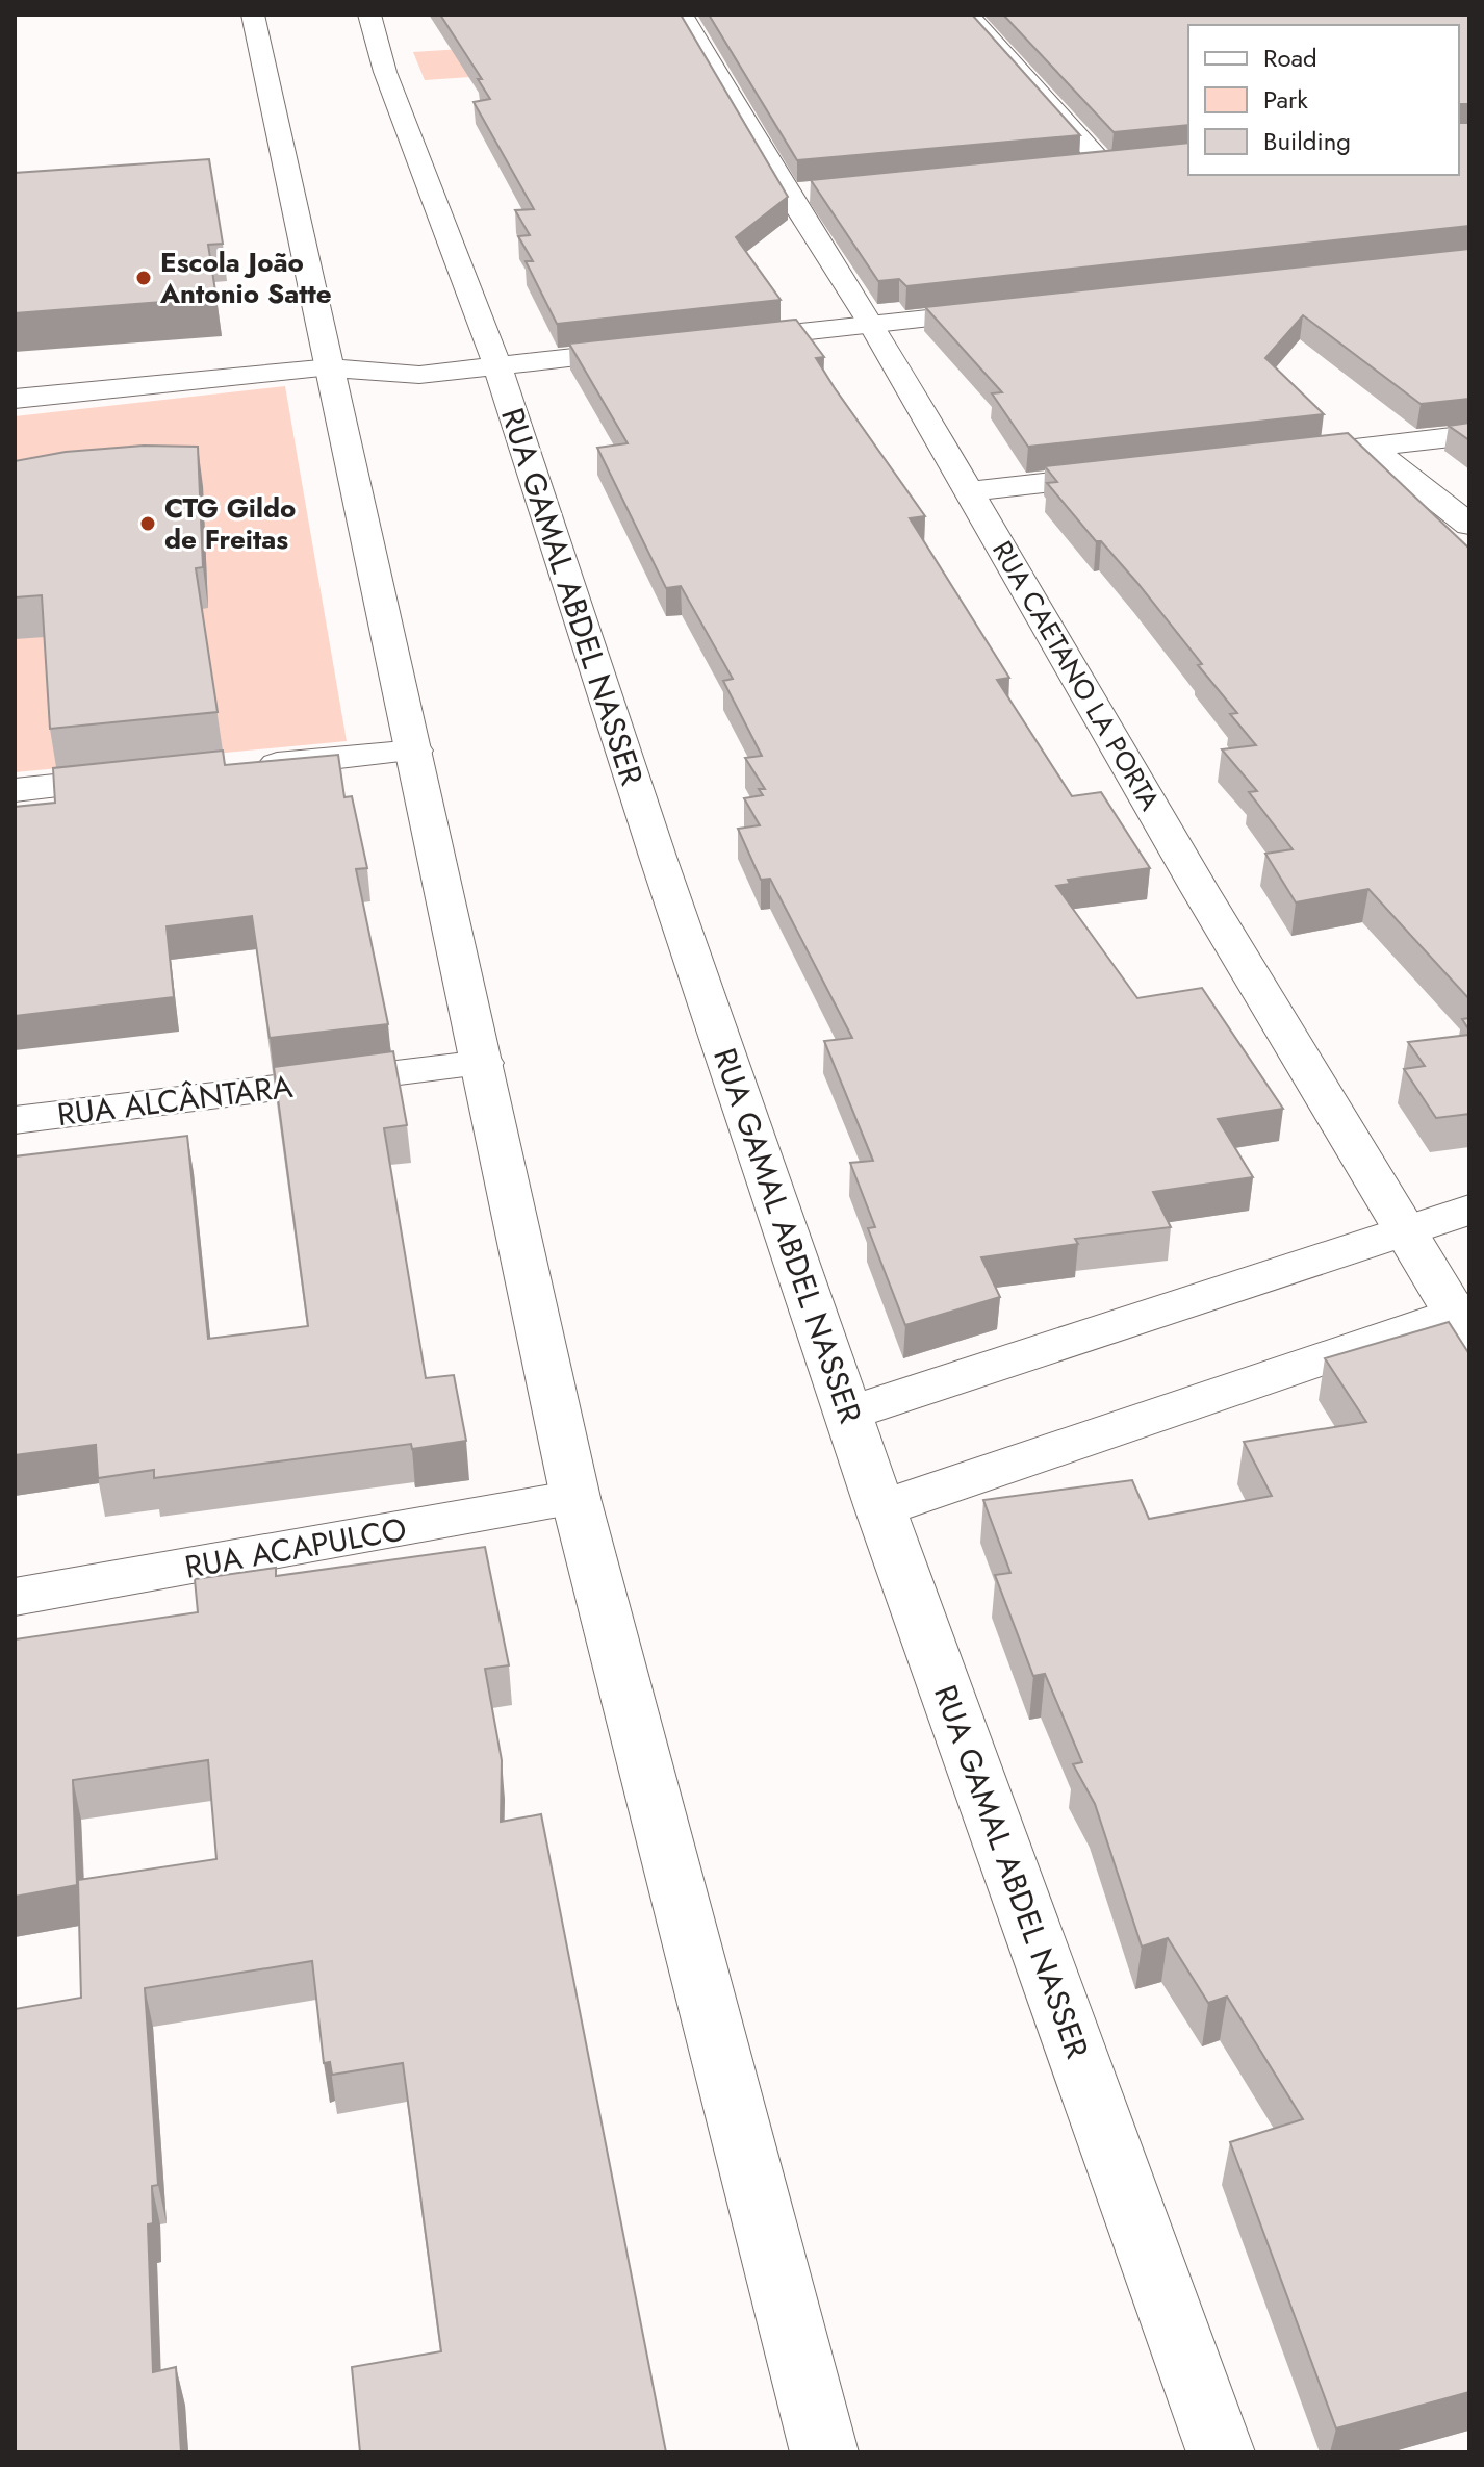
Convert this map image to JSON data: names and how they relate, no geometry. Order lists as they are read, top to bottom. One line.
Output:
{"streets":{"street":["RUA GAMAL ABDEL NASSER","RUA CAETANO LA PORTA","RUA ALCÂNTARA","RUA ACAPULCO"]},"places":["Escola João Antonio Satte","CTG Gildo de Freitas"],"legend":["Road","Park","Building"]}
